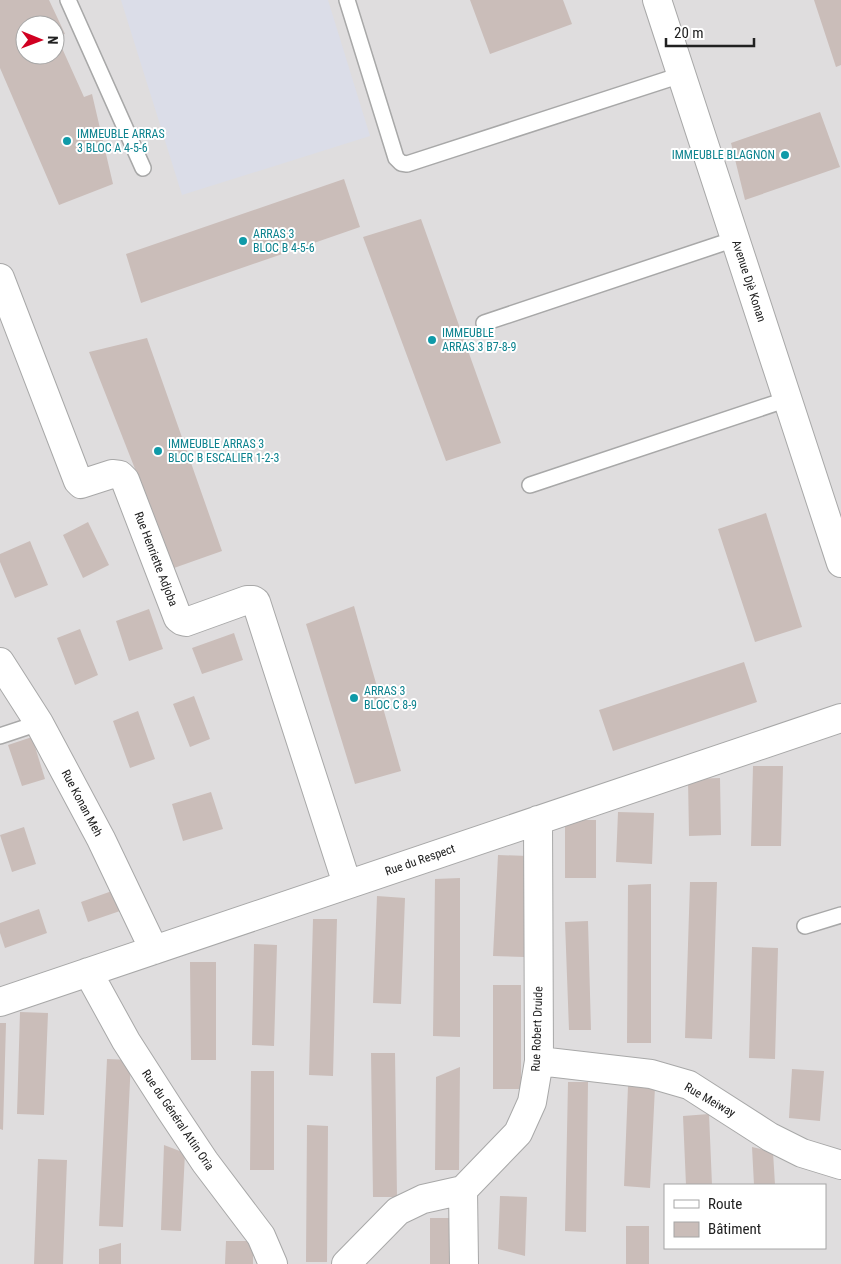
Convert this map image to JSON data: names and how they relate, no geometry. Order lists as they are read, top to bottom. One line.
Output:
{"streets":{"street":["Avenue Djè Konan","Rue Henriette Adjoba","Rue Konan Meh","Rue du Respect","Rue Robert Druide","Rue Meiway","Rue du Général Attin Oria"]},"crossings":[["Rue Henriette Adjoba","Rue du Respect"],["Rue Konan Meh","Rue du Respect"],["Rue du Respect","Rue Robert Druide"],["Rue du Respect","Rue du Général Attin Oria"],["Rue Robert Druide","Rue Meiway"]],"places":["IMMEUBLE ARRAS 3 BLOC A 4-5-6","IMMEUBLE BLAGNON","ARRAS 3 BLOC B 4-5-6","IMMEUBLE ARRAS 3 B7-8-9","IMMEUBLE ARRAS 3 BLOC B ESCALIER 1-2-3","ARRAS 3 BLOC C 8-9"],"legend":["Route","Bâtiment"],"scale_bar":"20 m","north":"right"}
